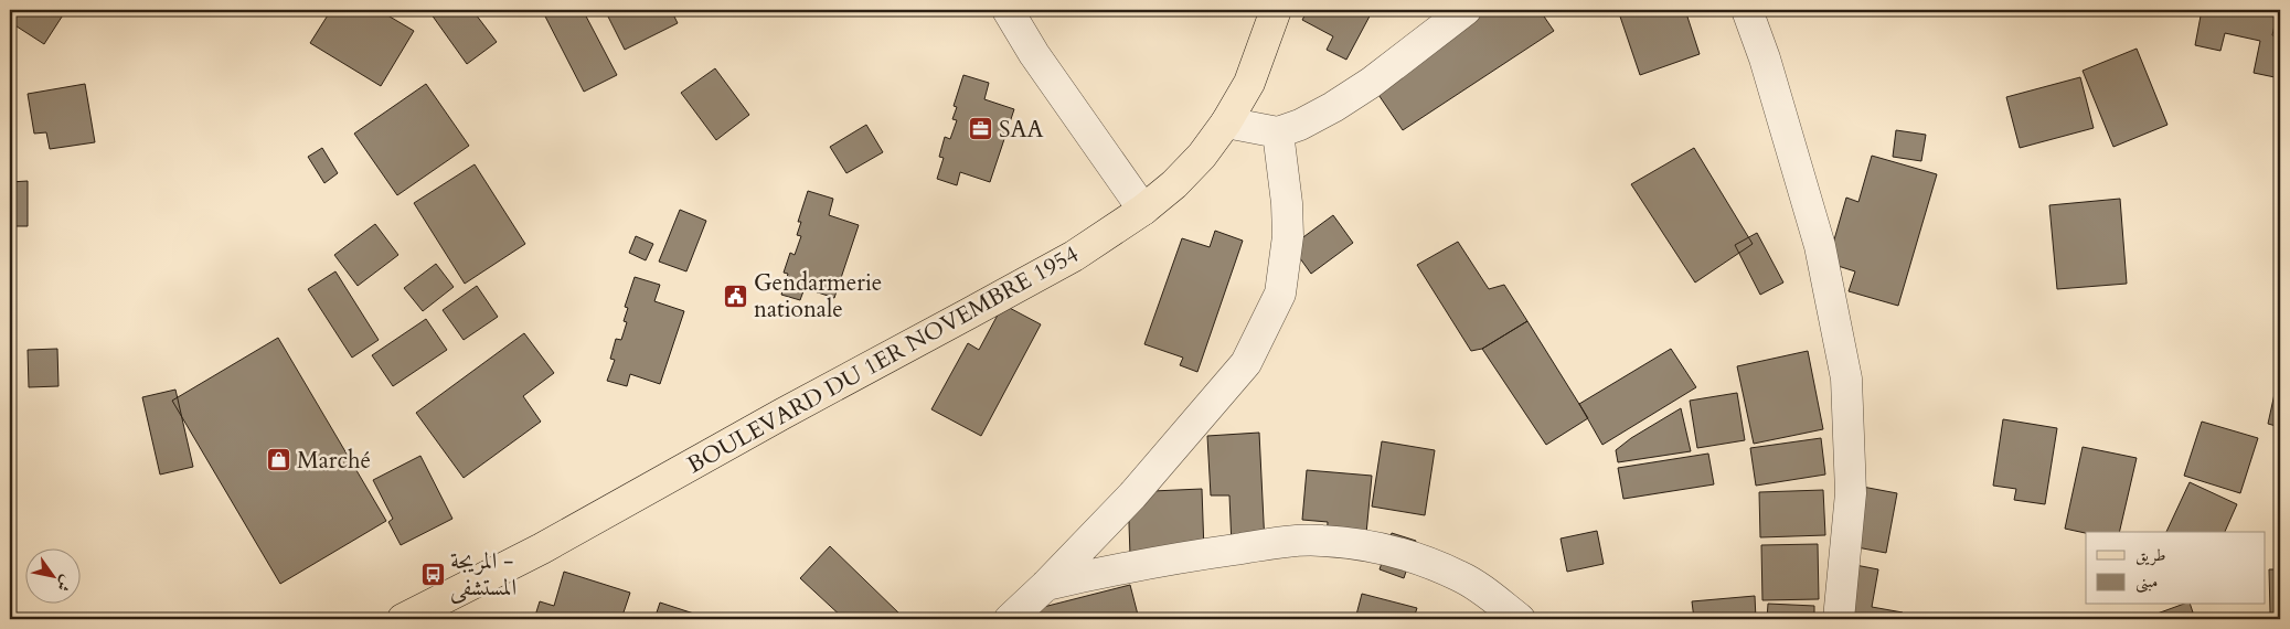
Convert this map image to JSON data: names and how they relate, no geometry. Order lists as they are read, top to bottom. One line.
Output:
{"streets":{"main road":["BOULEVARD DU 1ER NOVEMBRE 1954"]},"places":{"office":["SAA"],"public building":["Gendarmerie nationale"],"shop":["Marché"],"bus stop":["المريجة - المستشفى"]},"legend":["طريق","مبنى"],"north":"bottom right"}
